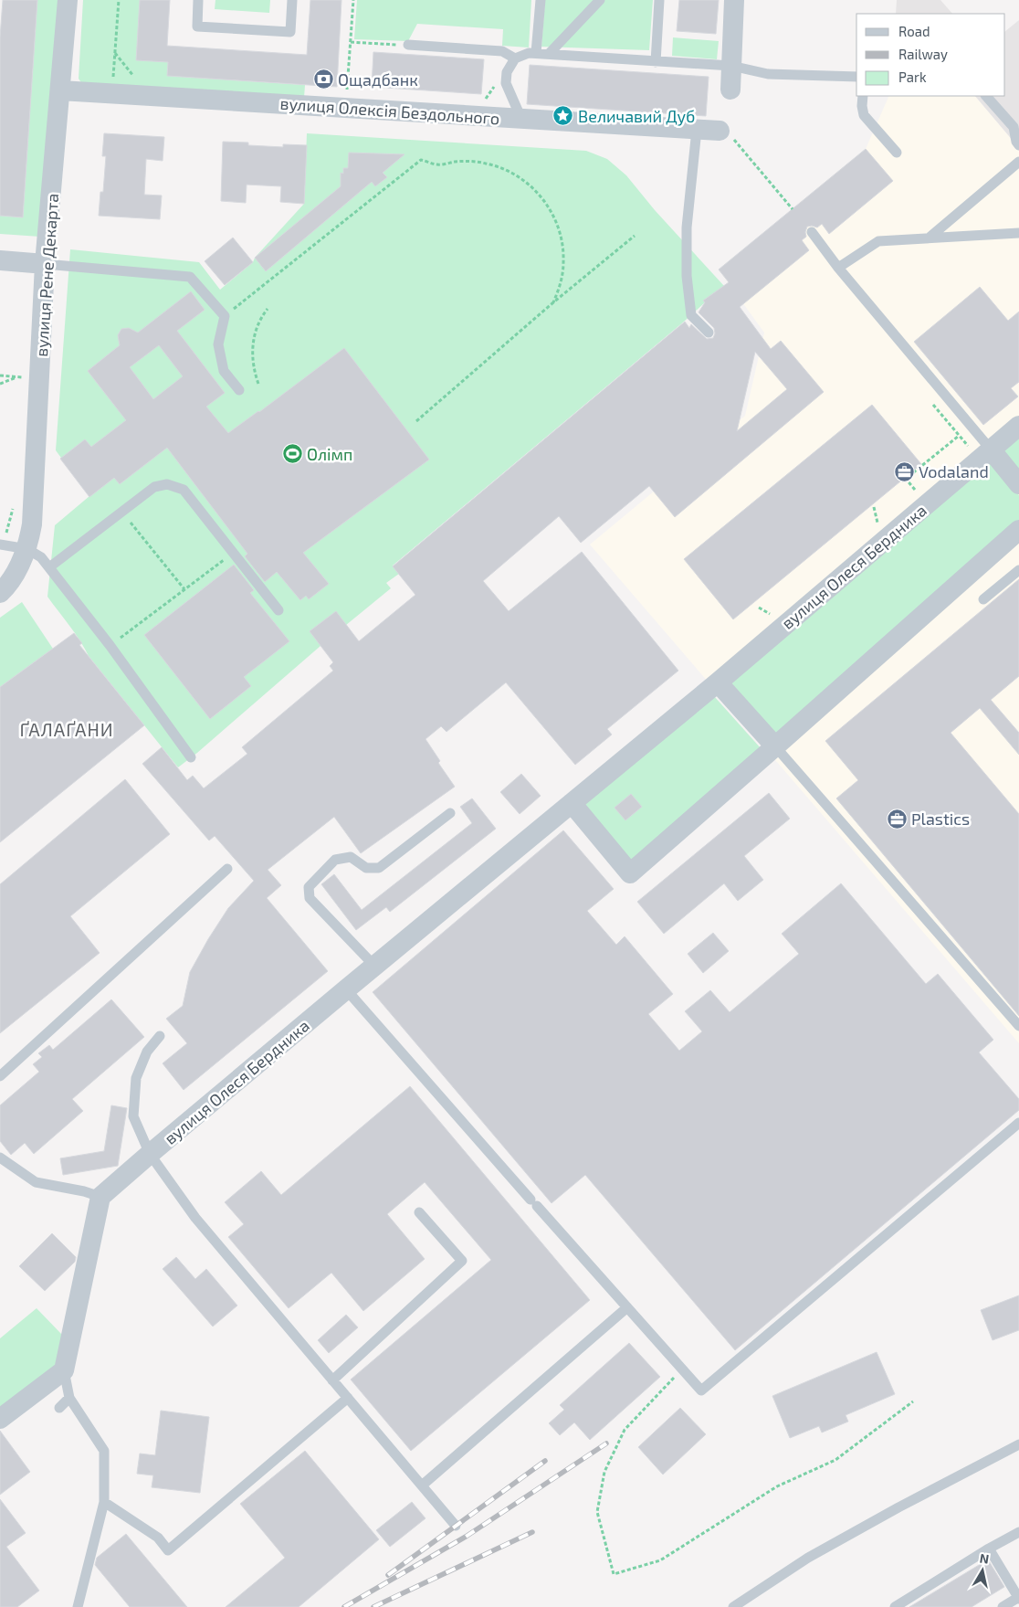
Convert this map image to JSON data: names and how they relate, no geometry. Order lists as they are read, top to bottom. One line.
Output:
{"streets":{"street":["вулиця Олексія Бездольного","вулиця Рене Декарта","вулиця Олеся Бердника"]},"crossings":[["вулиця Олексія Бездольного","вулиця Рене Декарта"]],"districts":["ҐАЛАҐАНИ"],"places":{"bank":["Ощадбанк"],"place":["Величавий Дуб"],"sports":["Олімп"],"office":["Vodaland","Plastics"]},"legend":["Road","Railway","Park"],"north":"top"}
